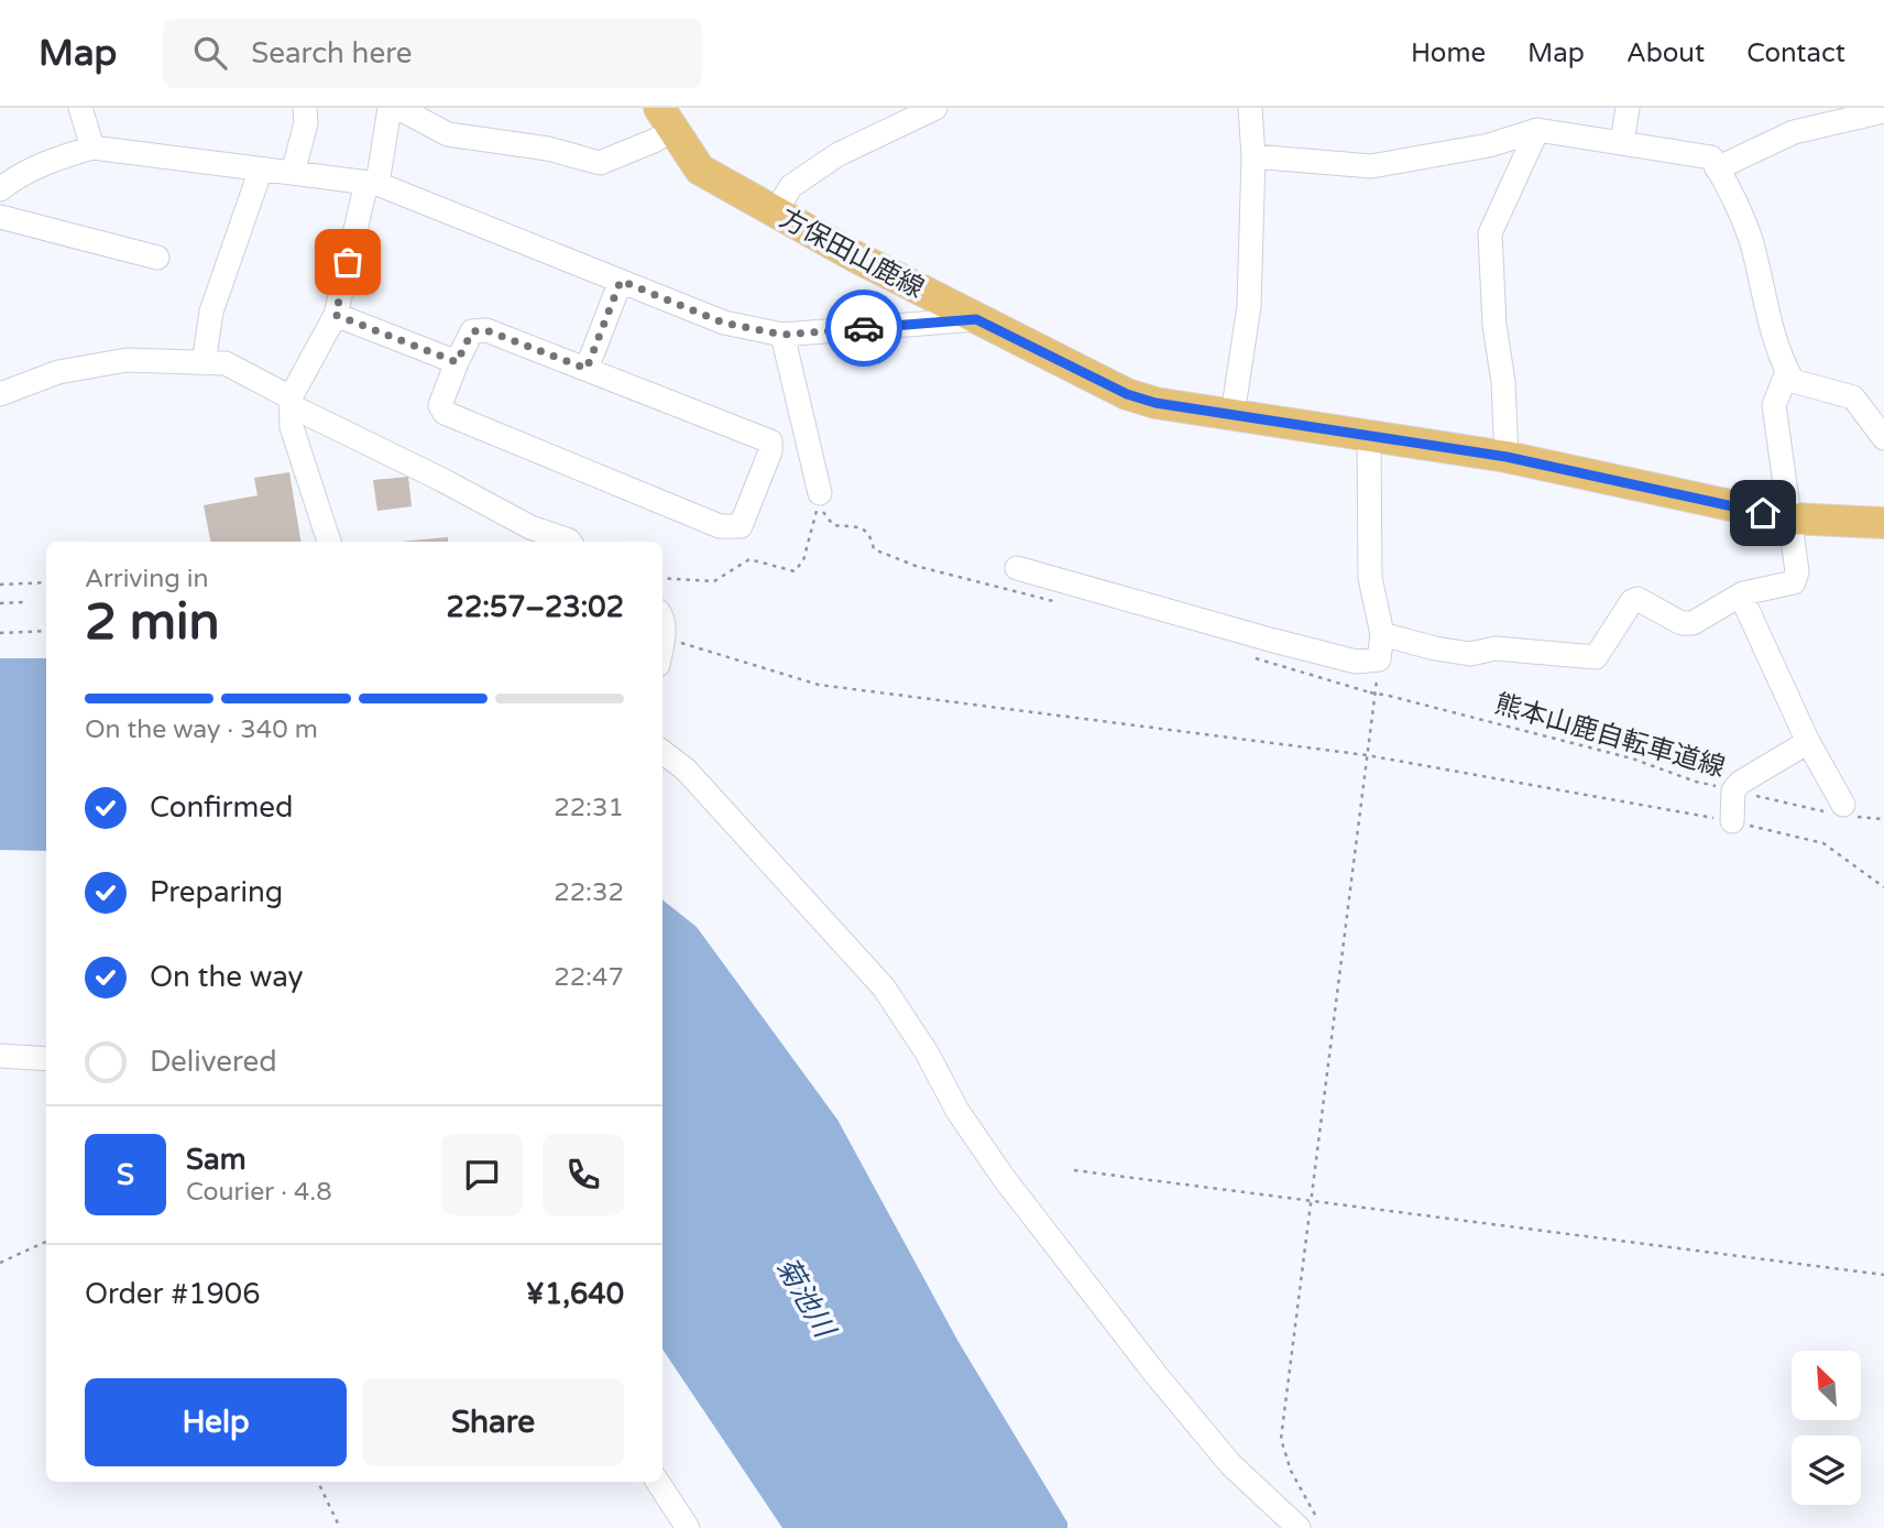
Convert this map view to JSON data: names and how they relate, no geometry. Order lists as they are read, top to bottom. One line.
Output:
{"streets":{"main road":["方保田山鹿線"],"path":["熊本山鹿自転車道線"]},"water":["菊池川"],"north":"top left","page":{"header":"Map","search":"Search here","nav":["Home","Map","About","Contact"],"heading":["2 min","Arriving in","22:57–23:02"],"panel":["Sam","Courier · 4.8","Order #1906","¥1,640"],"bar":"On the way · 340 m","list":[["Confirmed","22:31"],["Preparing","22:32"],["On the way","22:47"],"Delivered"],"round":"S","buttons":["Help","Share"]}}
